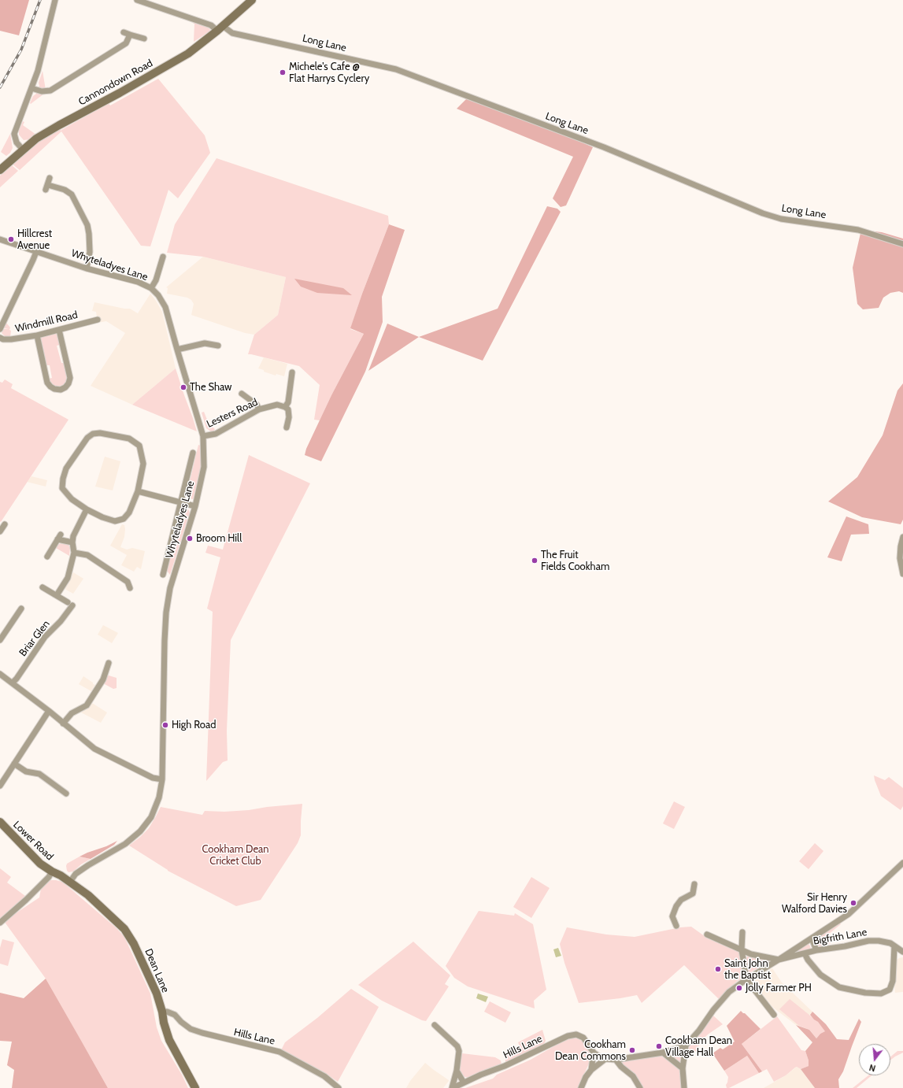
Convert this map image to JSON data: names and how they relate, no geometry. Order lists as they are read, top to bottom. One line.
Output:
{"streets":{"street":["Long Lane","Cannondown Road","Whyteladyes Lane","Windmill Road","Lesters Road","Briar Glen","Lower Road","Bigfrith Lane","Dean Lane","Hills Lane"]},"crossings":[["Long Lane","Cannondown Road"],["Whyteladyes Lane","Lesters Road"],["Whyteladyes Lane","Lower Road"],["Whyteladyes Lane","Dean Lane"],["Lower Road","Dean Lane"],["Dean Lane","Hills Lane"]],"parks":["Cookham Dean Cricket Club"],"places":["Michele's Cafe @ Flat Harrys Cyclery","Hillcrest Avenue","The Shaw","Broom Hill","The Fruit Fields Cookham","High Road","Sir Henry Walford Davies","Saint John the Baptist","Jolly Farmer PH","Cookham Dean Village Hall","Cookham Dean Commons"],"north":"bottom"}
